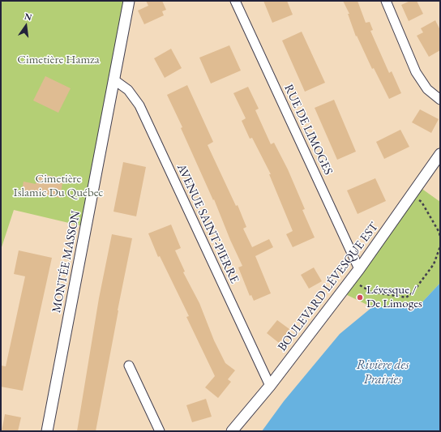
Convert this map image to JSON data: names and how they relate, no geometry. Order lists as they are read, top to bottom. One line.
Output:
{"streets":{"street":["RUE DE LIMOGES","AVENUE SAINT-PIERRE","MONTÉE MASSON","BOULEVARD LÉVESQUE EST"]},"crossings":[["RUE DE LIMOGES","BOULEVARD LÉVESQUE EST"],["AVENUE SAINT-PIERRE","MONTÉE MASSON"],["AVENUE SAINT-PIERRE","BOULEVARD LÉVESQUE EST"]],"water":["Rivière des Prairies"],"parks":["Cimetière Hamza","Cimetière Islamic Du Québec"],"places":["Lévesque / De Limoges"],"north":"top"}
